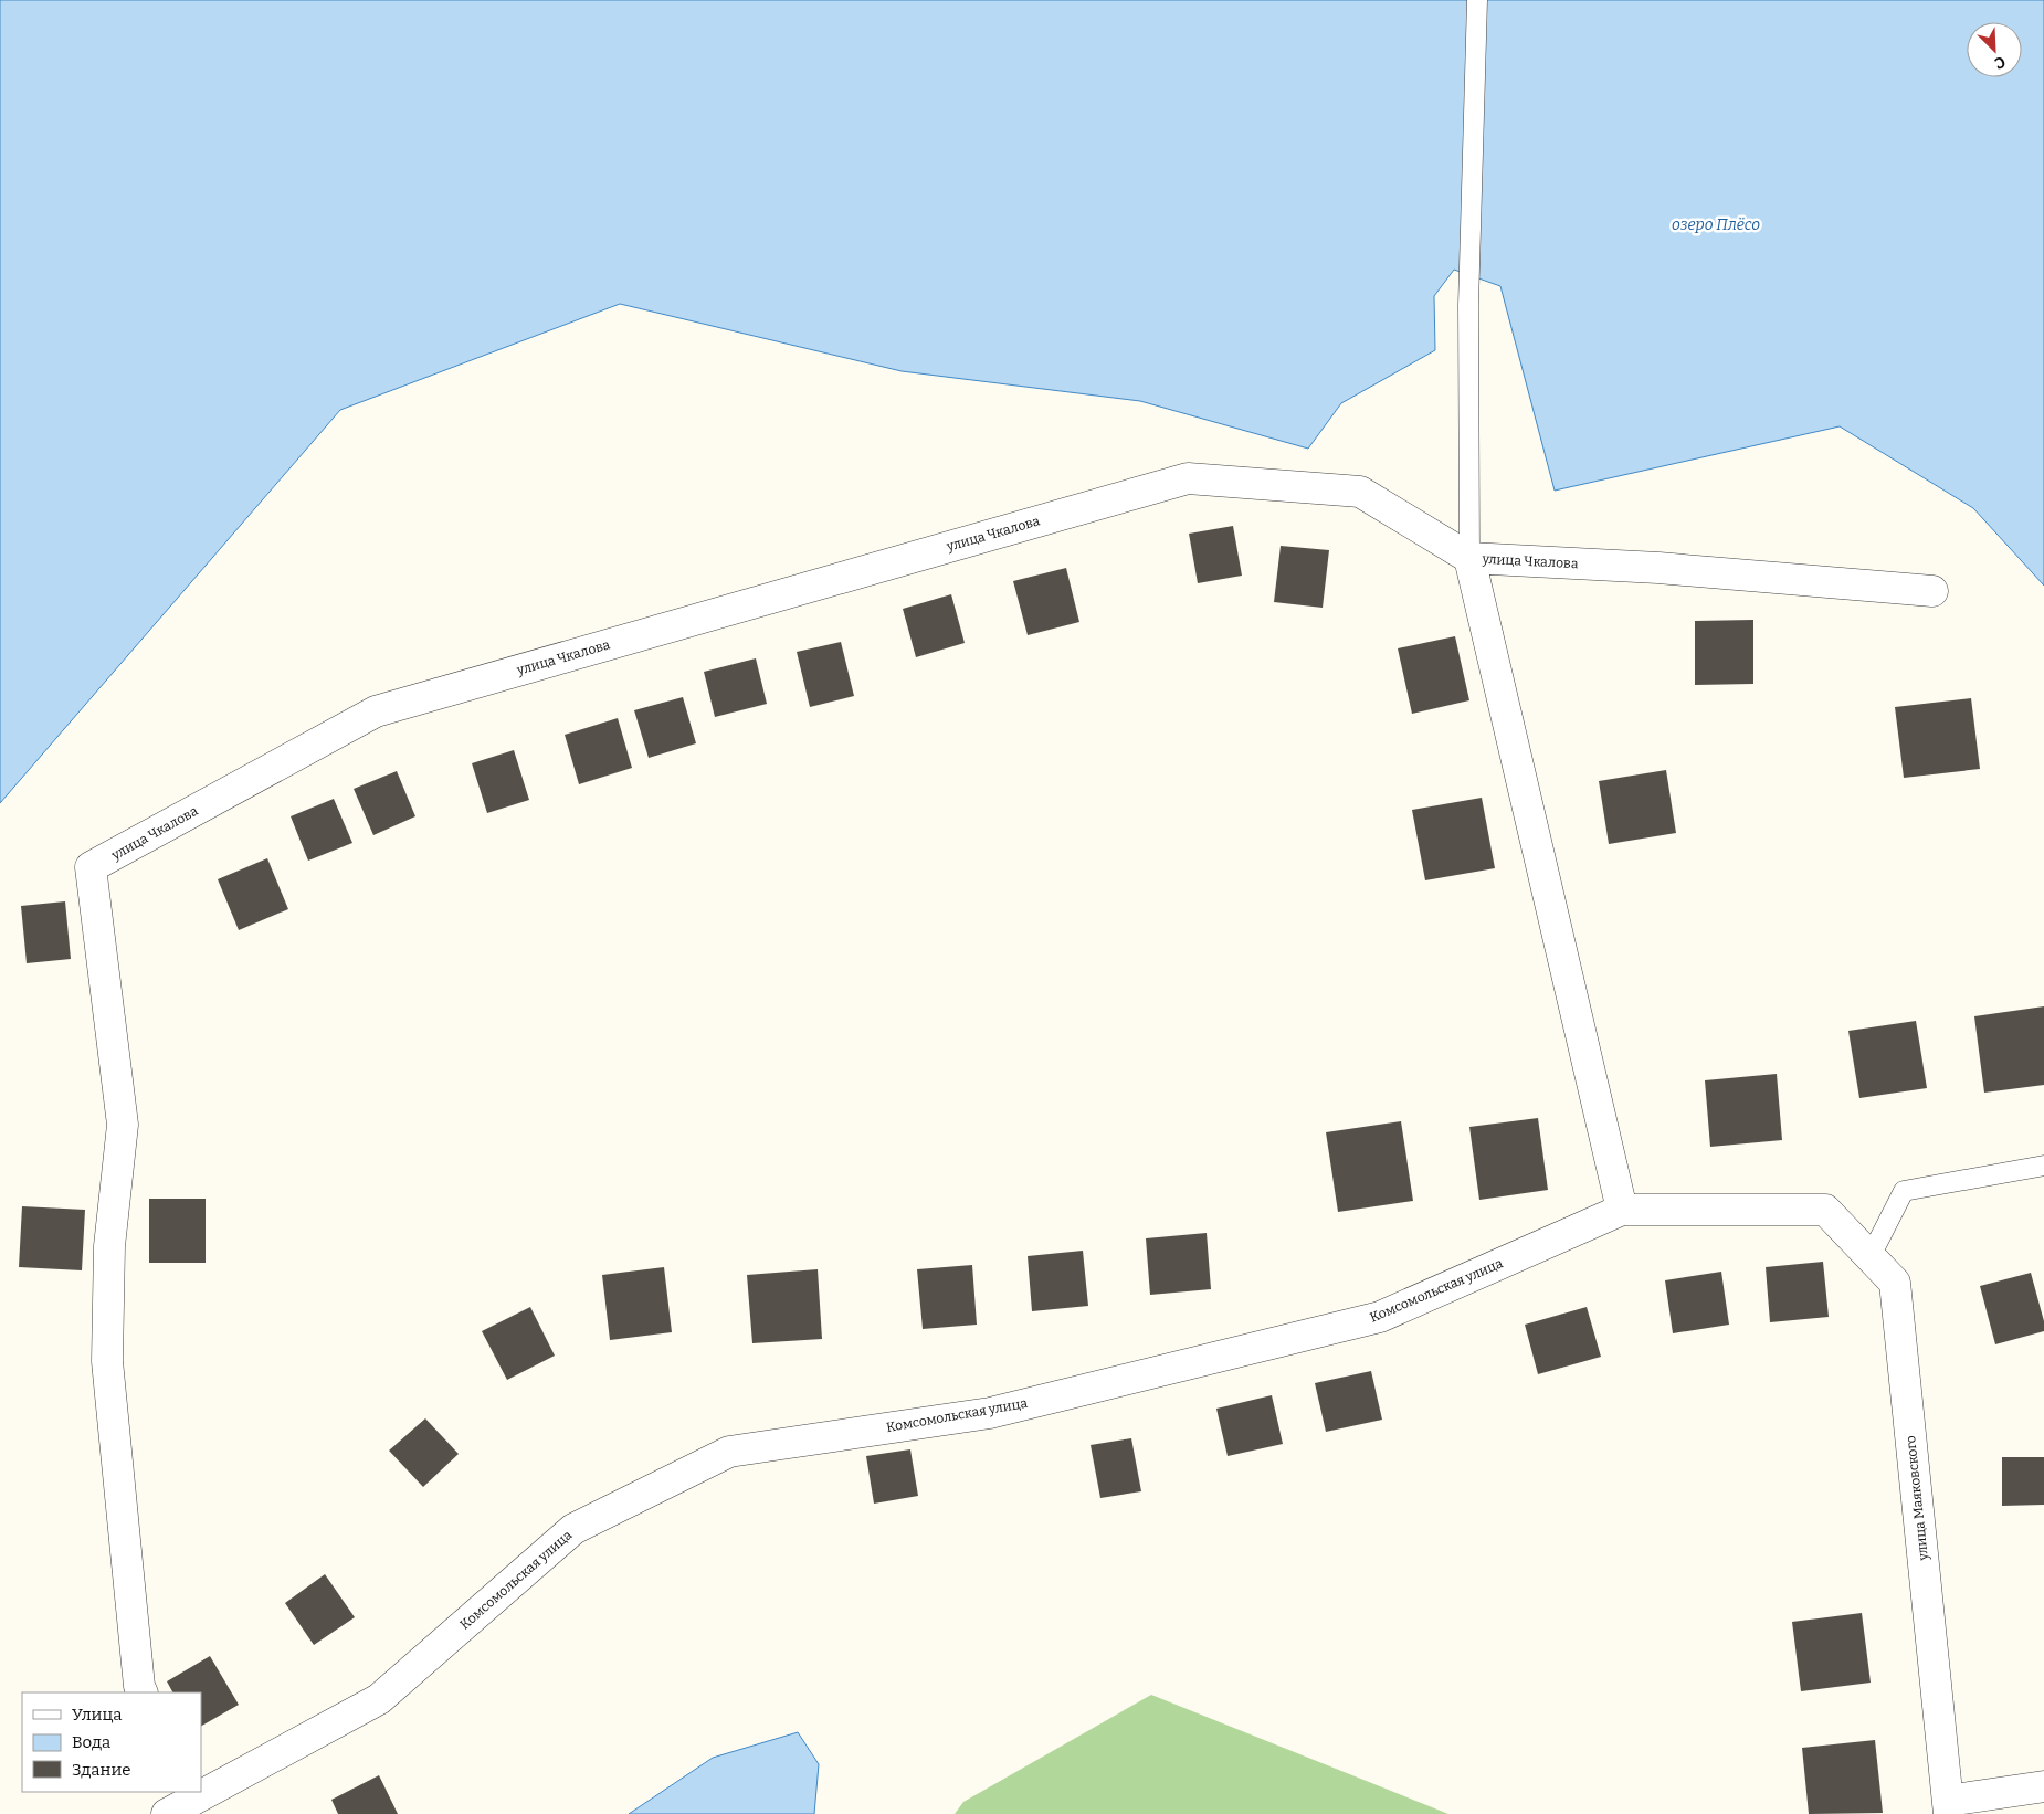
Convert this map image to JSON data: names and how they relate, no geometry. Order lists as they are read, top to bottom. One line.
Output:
{"streets":{"street":["улица Чкалова","Комсомольская улица","улица Маяковского"]},"crossings":[["Комсомольская улица","улица Маяковского"]],"water":["озеро Плёсо"],"legend":["Улица","Вода","Здание"],"north":"bottom right"}
